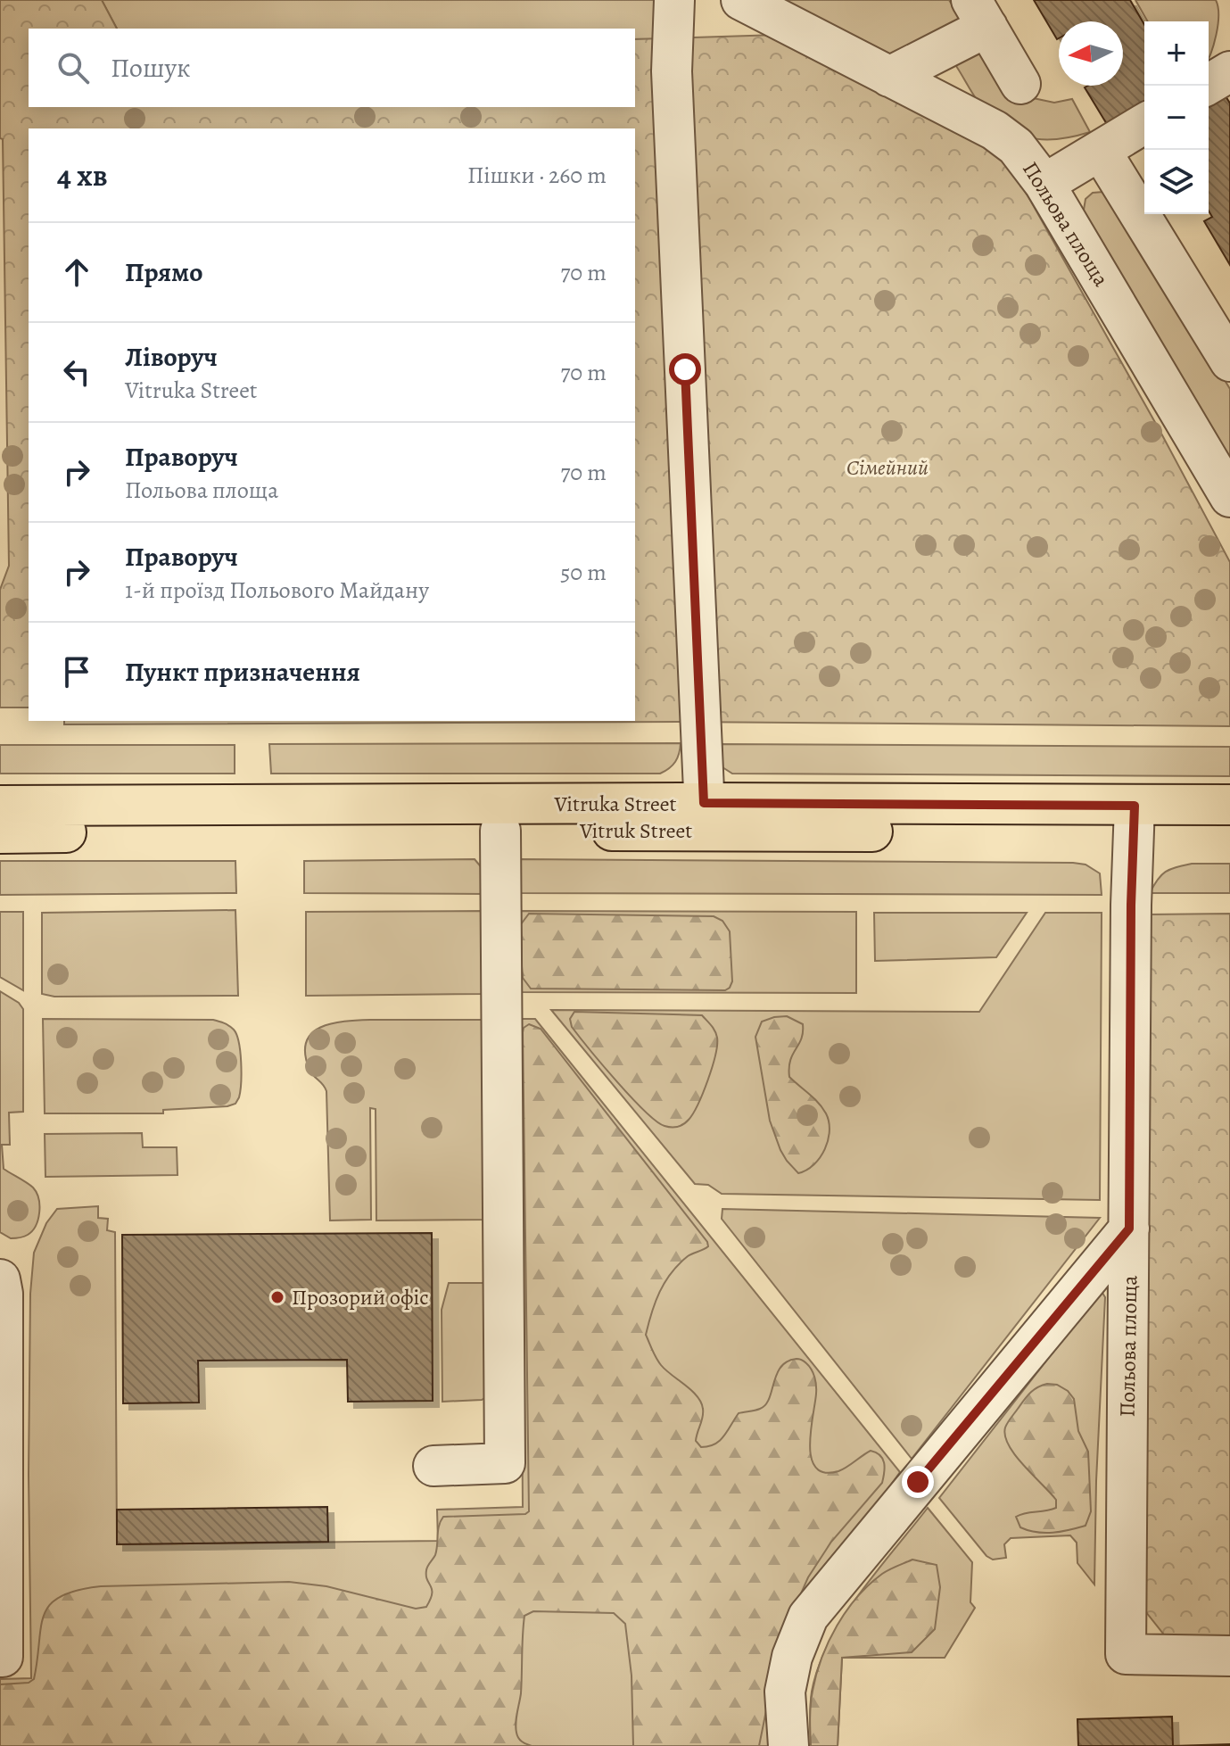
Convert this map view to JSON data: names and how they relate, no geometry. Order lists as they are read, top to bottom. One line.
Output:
{"streets":{"main road":["Vitruka Street","Vitruk Street"],"street":["Польова площа"]},"crossings":[["Польова площа","Vitruk Street"],["Vitruka Street","Vitruk Street"]],"parks":["Сімейний"],"places":["Прозорий офіс"],"north":"left","page":{"map_buttons":["+","−"],"search":"Пошук","heading":["4 хв","Пішки · 260 m"],"list":[["Прямо","70 m"],["Ліворуч","Vitruka Street","70 m"],["Праворуч","Польова площа","70 m"],["Праворуч","1-й проїзд Польового Майдану","50 m"],"Пункт призначення"]}}
